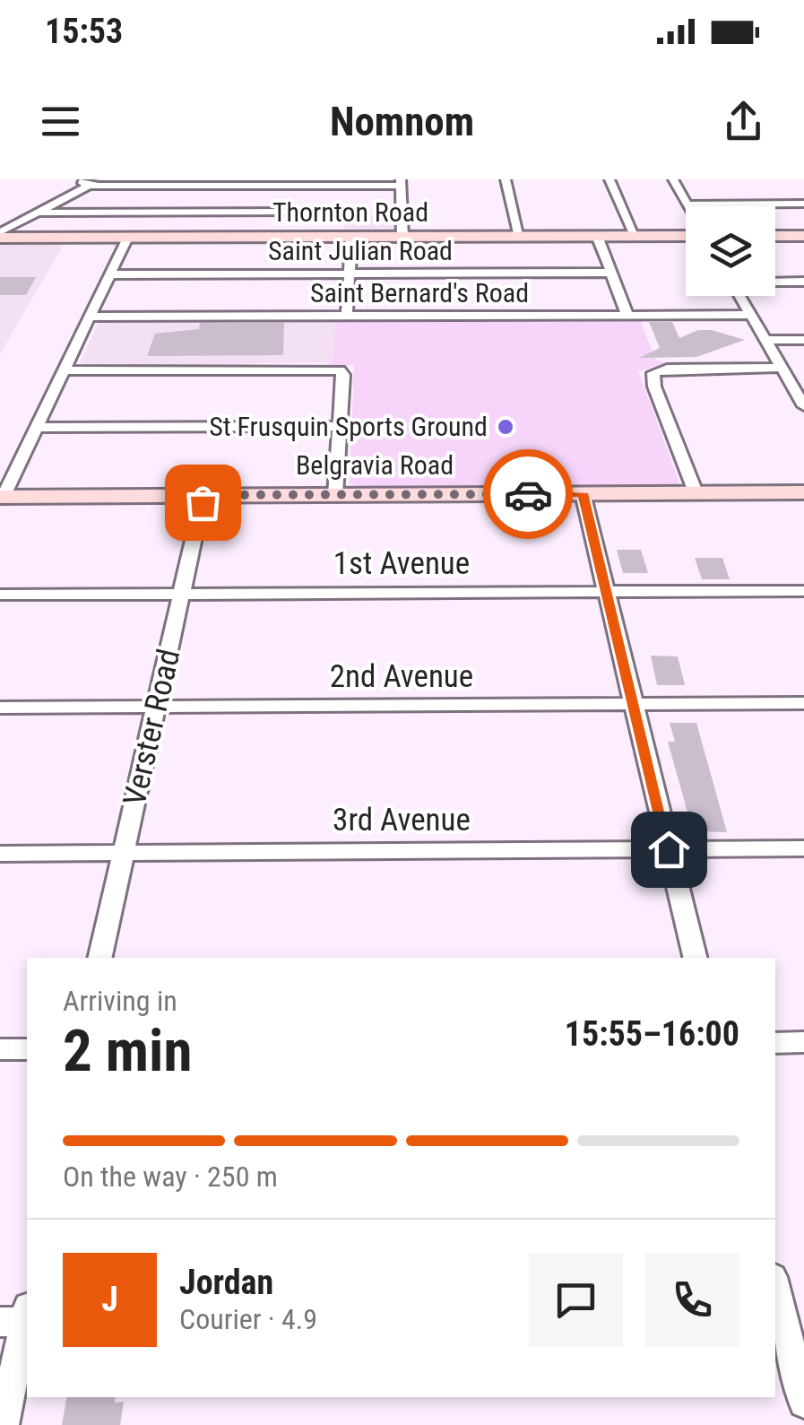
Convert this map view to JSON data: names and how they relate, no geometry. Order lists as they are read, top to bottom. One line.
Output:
{"streets":{"street":["Thornton Road","Saint Julian Road","Saint Bernard's Road","Belgravia Road","1st Avenue","2nd Avenue","Verster Road","3rd Avenue"]},"crossings":[["Belgravia Road","Verster Road"],["1st Avenue","Verster Road"],["2nd Avenue","Verster Road"],["Verster Road","3rd Avenue"]],"places":["St Frusquin Sports Ground"],"page":{"status":"15:53","header":"Nomnom","heading":["2 min","Arriving in","15:55–16:00"],"panel":["Jordan","Courier · 4.9"],"bar":"On the way · 250 m","round":"J"}}
